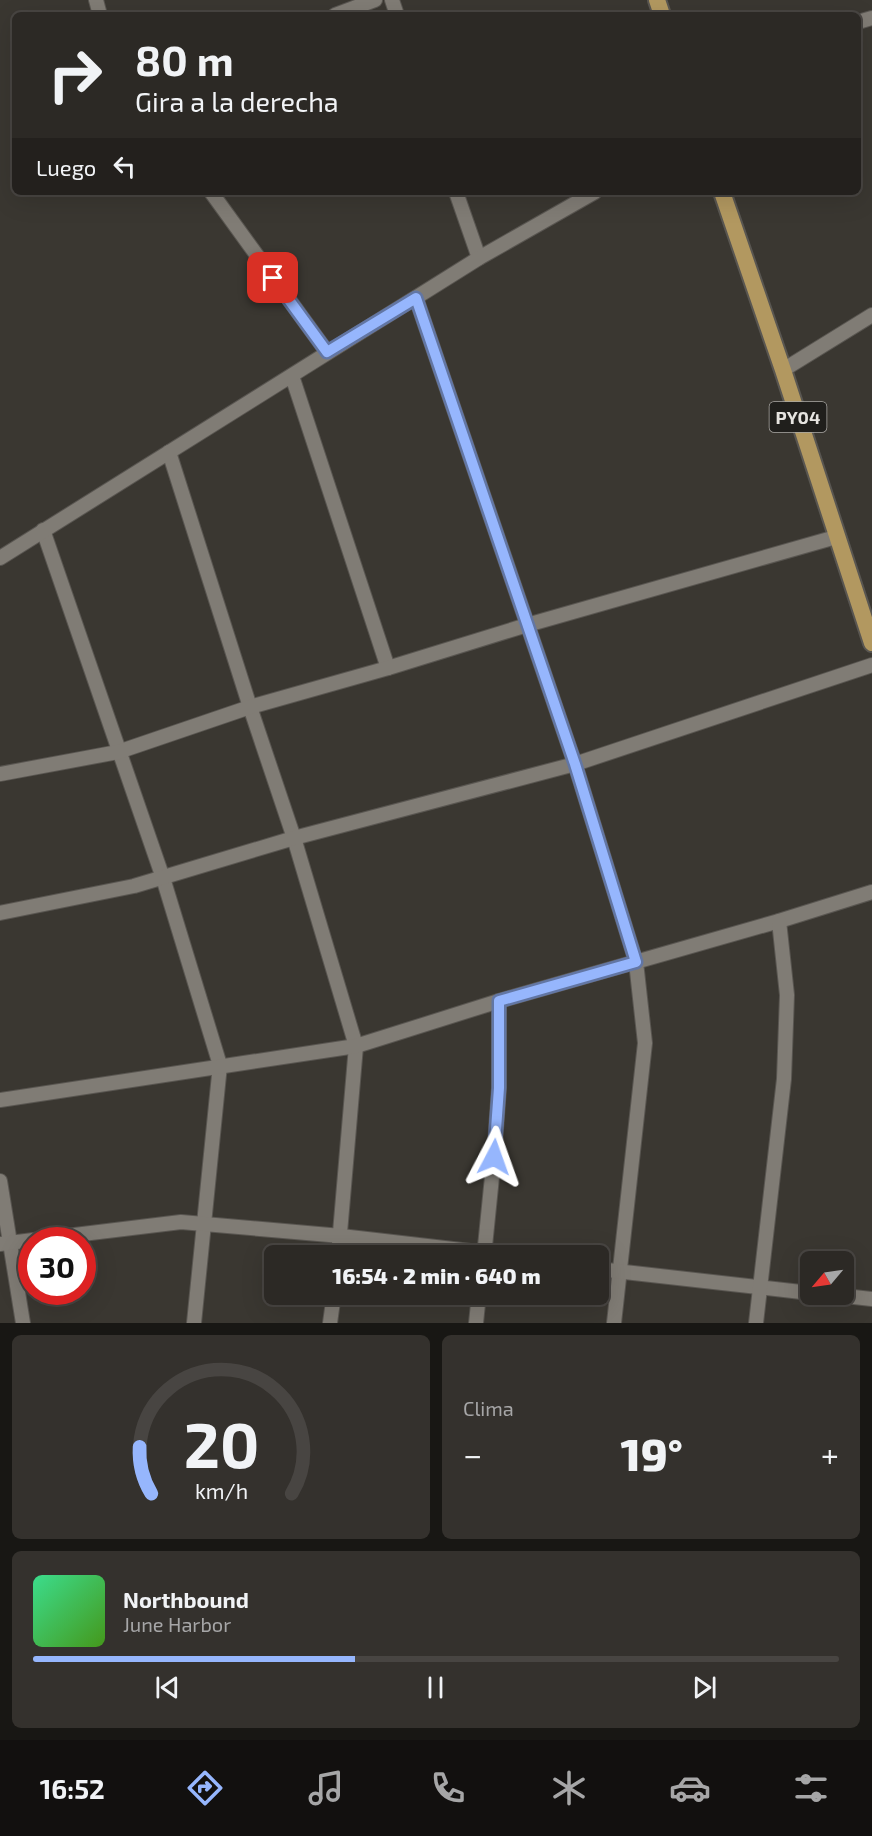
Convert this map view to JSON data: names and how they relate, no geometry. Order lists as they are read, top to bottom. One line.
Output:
{"streets":{"highway":["PY04"]},"north":"bottom left","page":{"turn":["80 m","Gira a la derecha"],"then":"Luego","limit":"30","trip":"16:54 · 2 min · 640 m","tile":"Clima","heat":["−","19°","+"],"song":["Northbound","June Harbor"],"tabs":"16:52","gauge":["20","km/h"]}}
